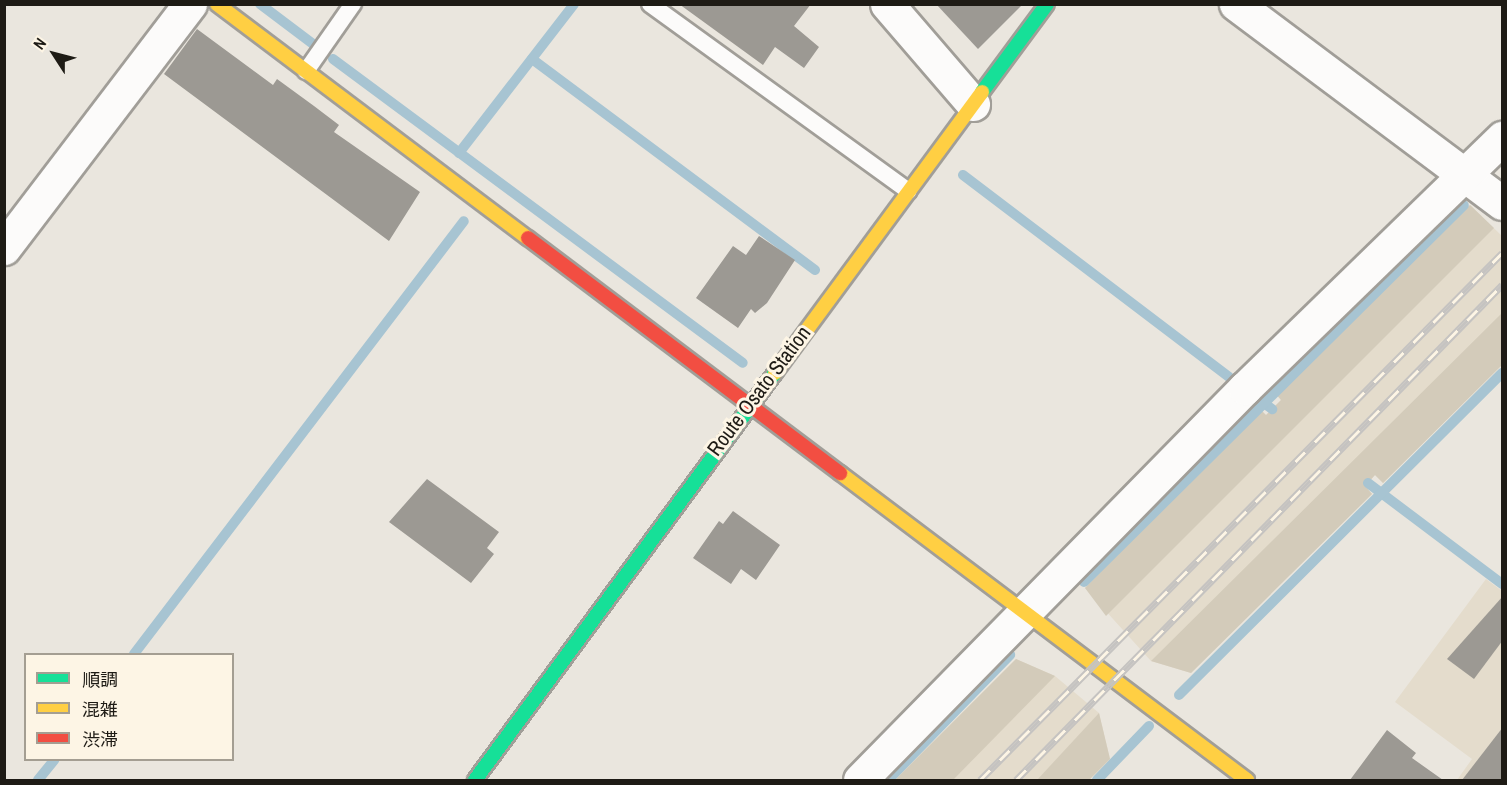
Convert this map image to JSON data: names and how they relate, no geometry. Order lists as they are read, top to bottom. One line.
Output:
{"streets":{"street":["Route Osato Station"]},"legend":["順調","混雑","渋滞"],"north":"top left"}
